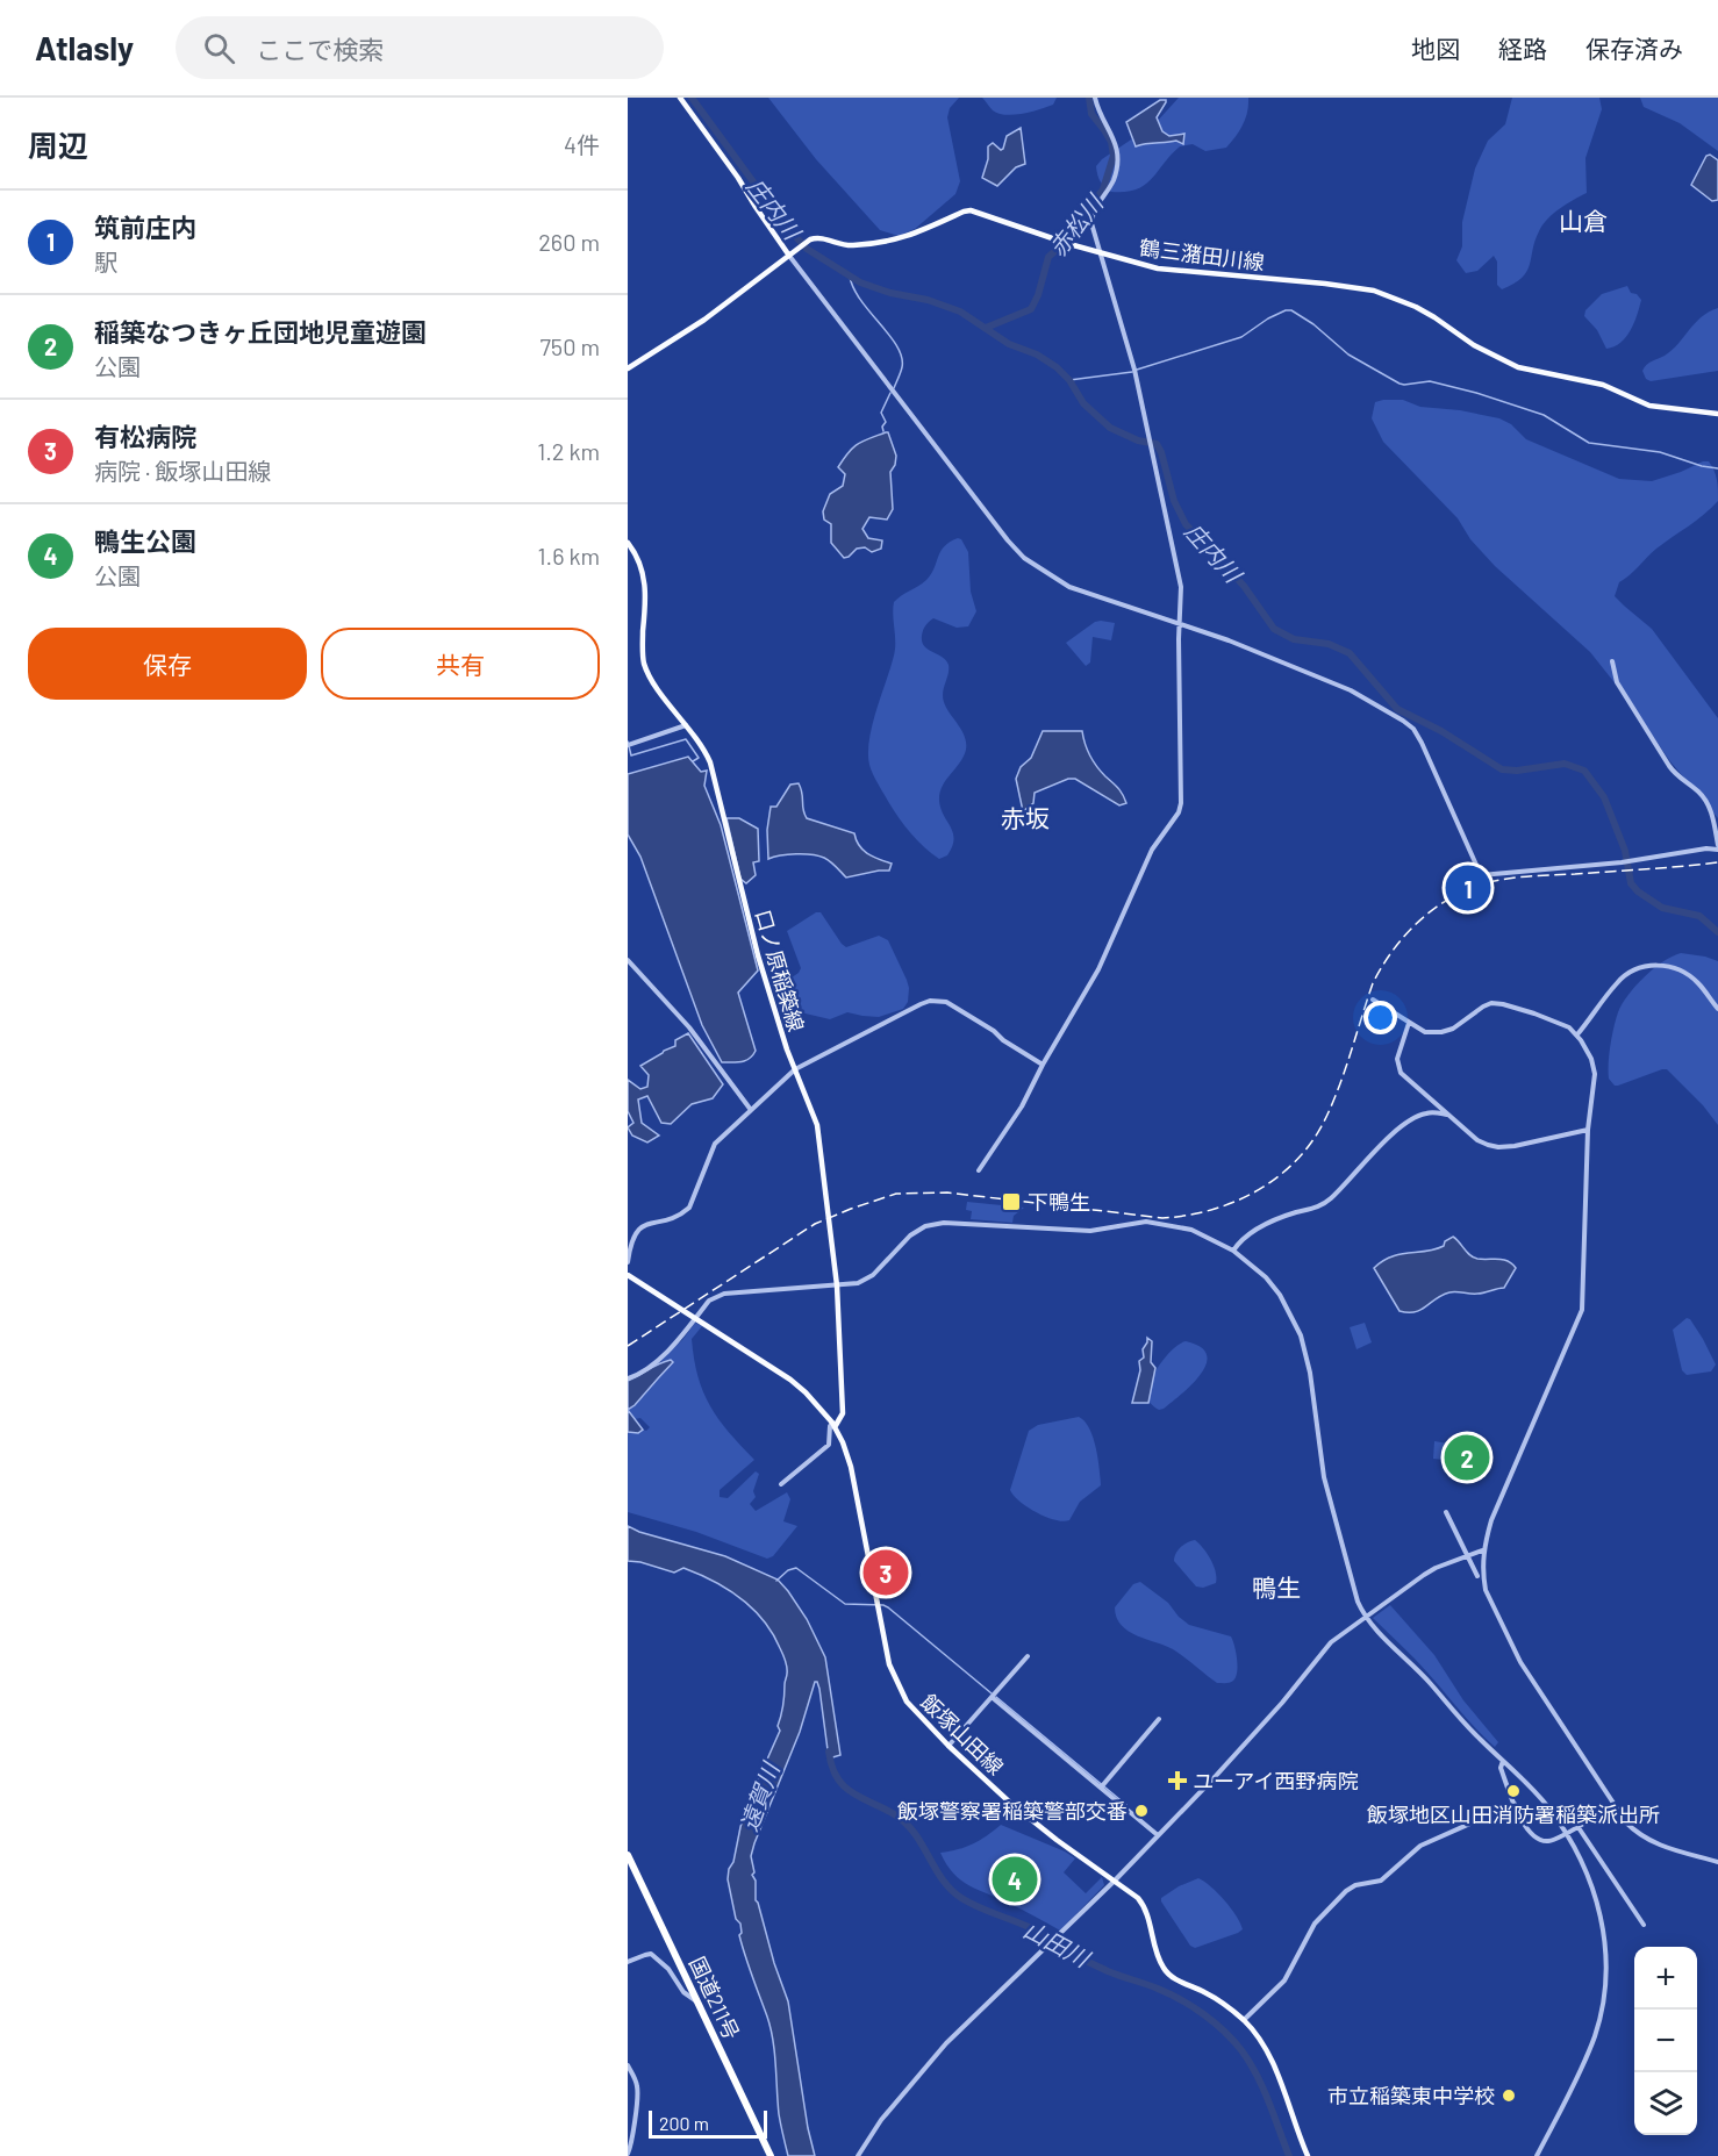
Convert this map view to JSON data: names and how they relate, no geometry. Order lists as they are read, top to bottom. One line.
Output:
{"streets":{"highway":["国道211号"],"main road":["鶴三潴田川線","口ノ原稲築線","飯塚山田線"]},"crossings":[["口ノ原稲築線","飯塚山田線"]],"districts":["山倉","赤坂","鴨生"],"water":["庄内川","赤松川","遠賀川","山田川"],"places":{"transit":["下鴨生"],"health":["ユーアイ西野病院"],"other":["飯塚地区山田消防署稲築派出所","飯塚警察署稲築警部交番","市立稲築東中学校"]},"scale_bar":"200 m","page":{"header":"Atlasly","search":"ここで検索","nav":["地図","経路","保存済み"],"heading":["周辺","4件"],"list":[{"mark":"1","name":"筑前庄内","note":"駅","value":"260 m"},{"mark":"2","name":"稲築なつきヶ丘団地児童遊園","note":"公園","value":"750 m"},{"mark":"3","name":"有松病院","note":"病院 · 飯塚山田線","value":"1.2 km"},{"mark":"4","name":"鴨生公園","note":"公園","value":"1.6 km"}],"buttons":["保存","共有"],"pins":["1","2","3","4"],"map_buttons":["+","−"],"scale":"200 m"}}
